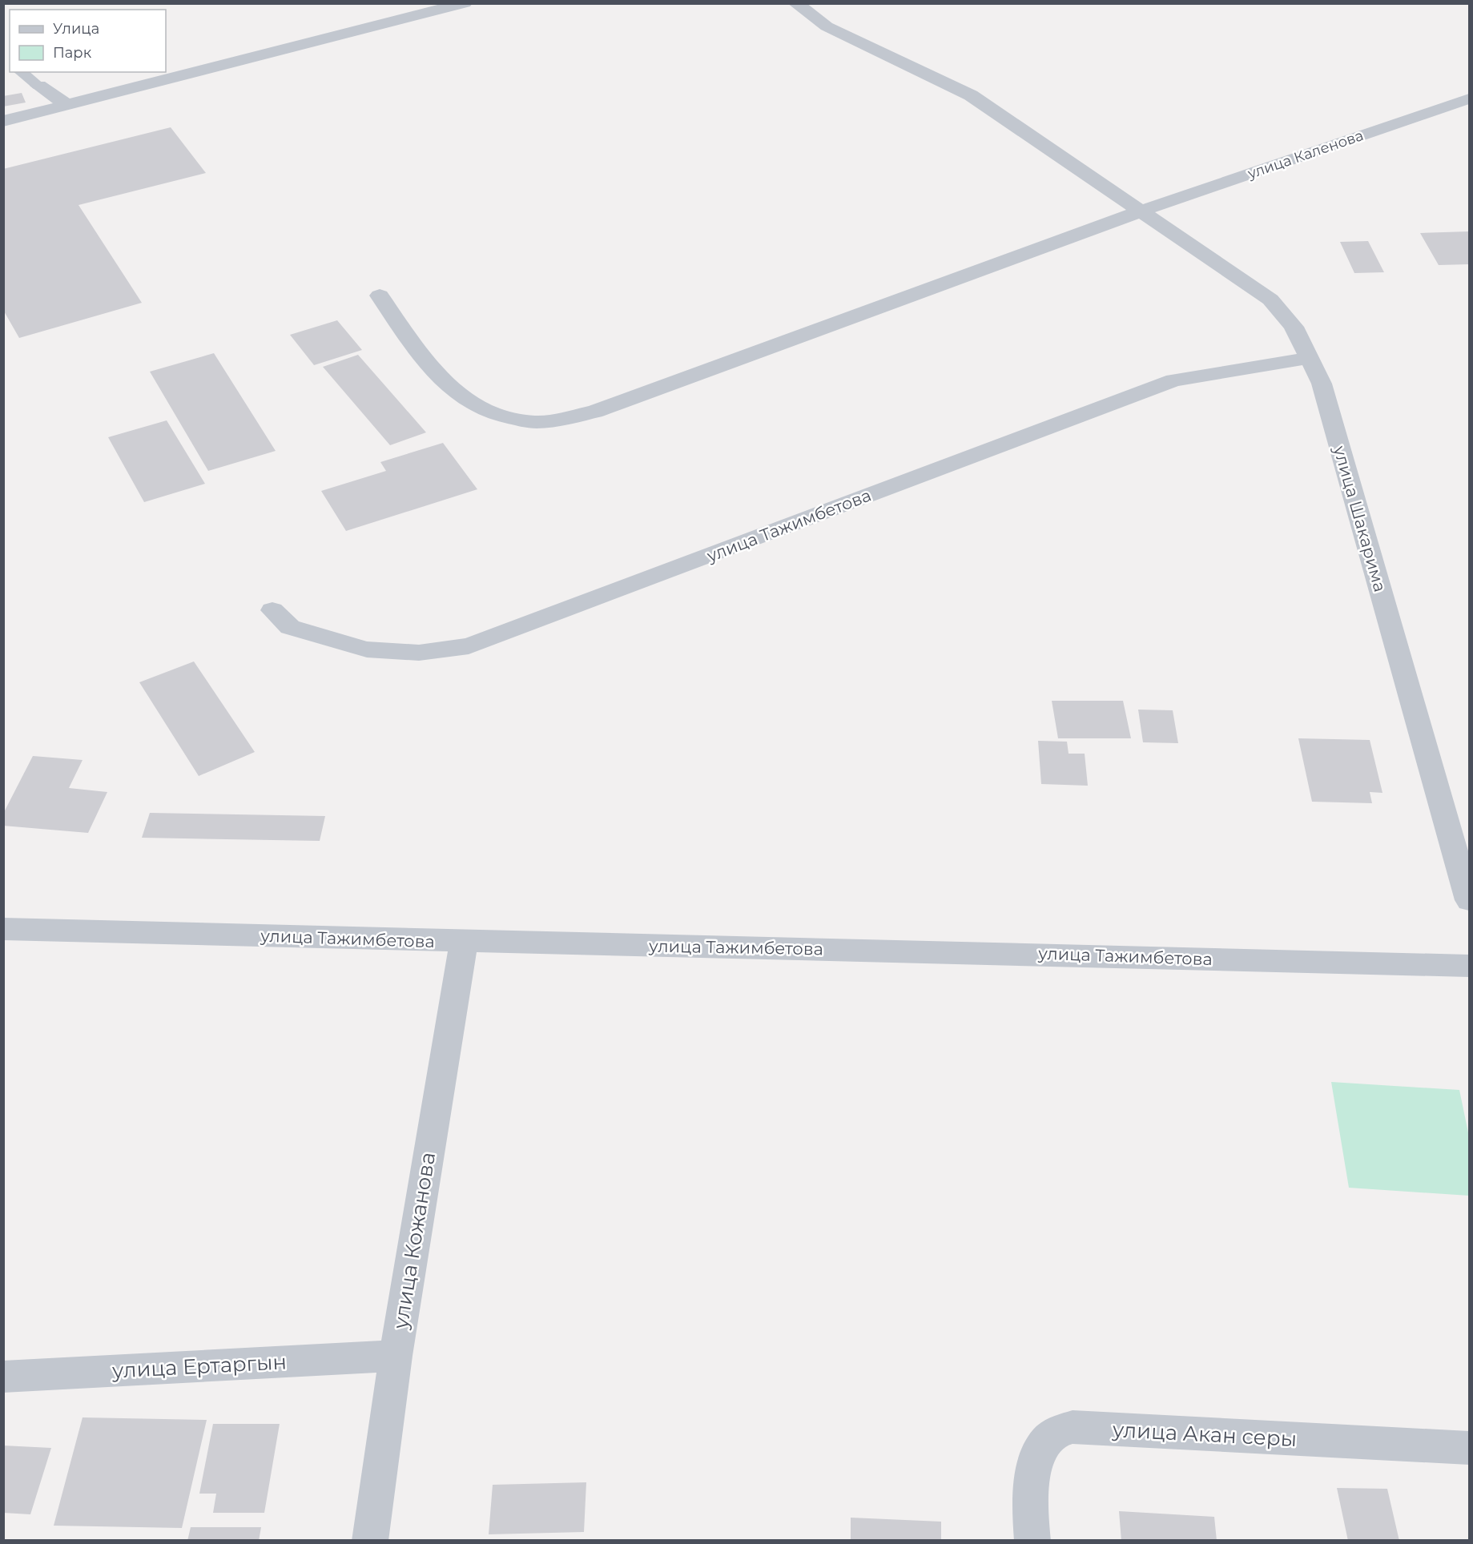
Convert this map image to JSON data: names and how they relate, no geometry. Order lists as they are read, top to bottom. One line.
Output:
{"streets":{"street":["улица Каленова","улица Шакарима","улица Тажимбетова","улица Кожанова","улица Ертаргын","улица Акан серы"]},"crossings":[["улица Каленова","улица Шакарима"],["улица Шакарима","улица Тажимбетова"],["улица Тажимбетова","улица Кожанова"],["улица Кожанова","улица Ертаргын"]],"legend":["Улица","Парк"]}
